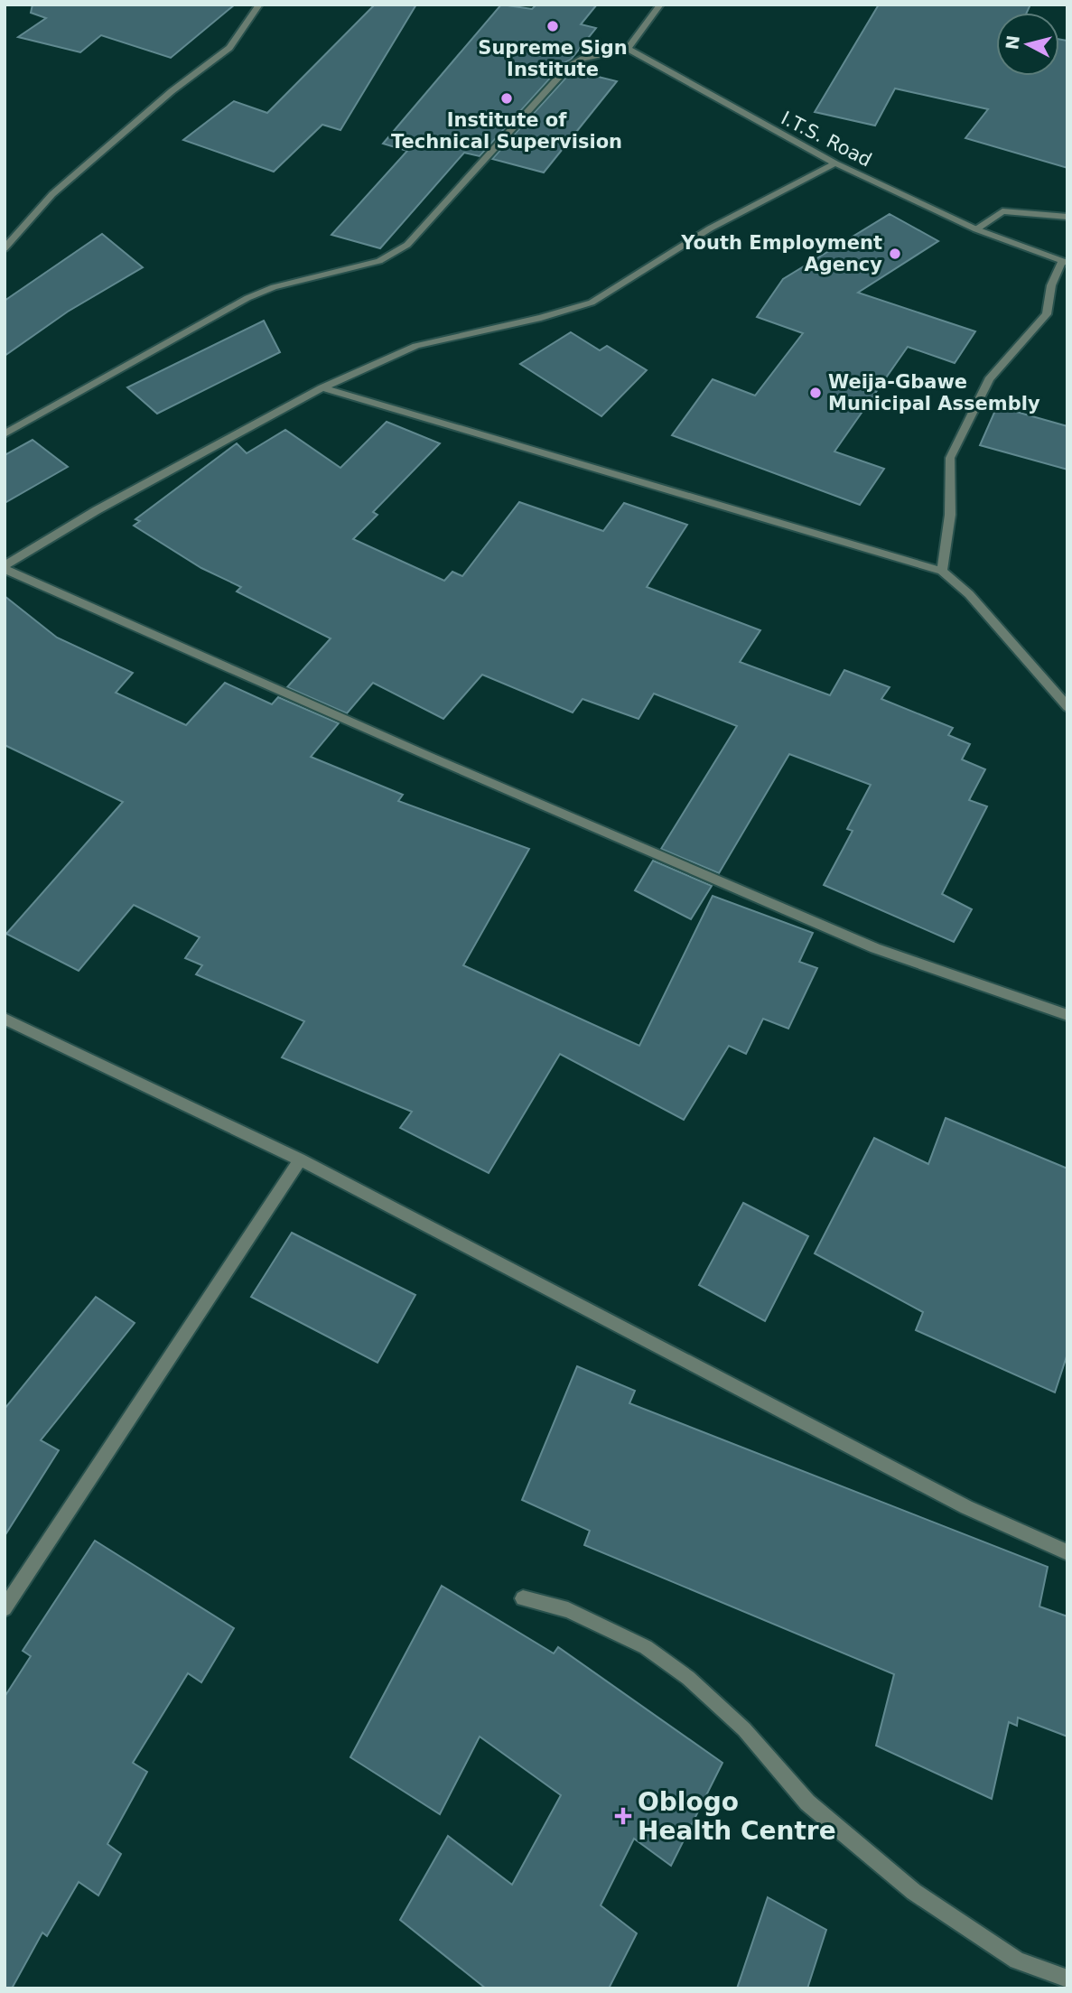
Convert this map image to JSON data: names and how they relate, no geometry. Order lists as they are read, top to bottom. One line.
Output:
{"streets":{"street":["I.T.S. Road"]},"places":{"other":["Supreme Sign Institute","Institute of Technical Supervision","Youth Employment Agency","Weija-Gbawe Municipal Assembly"],"health":["Oblogo Health Centre"]},"north":"left"}
